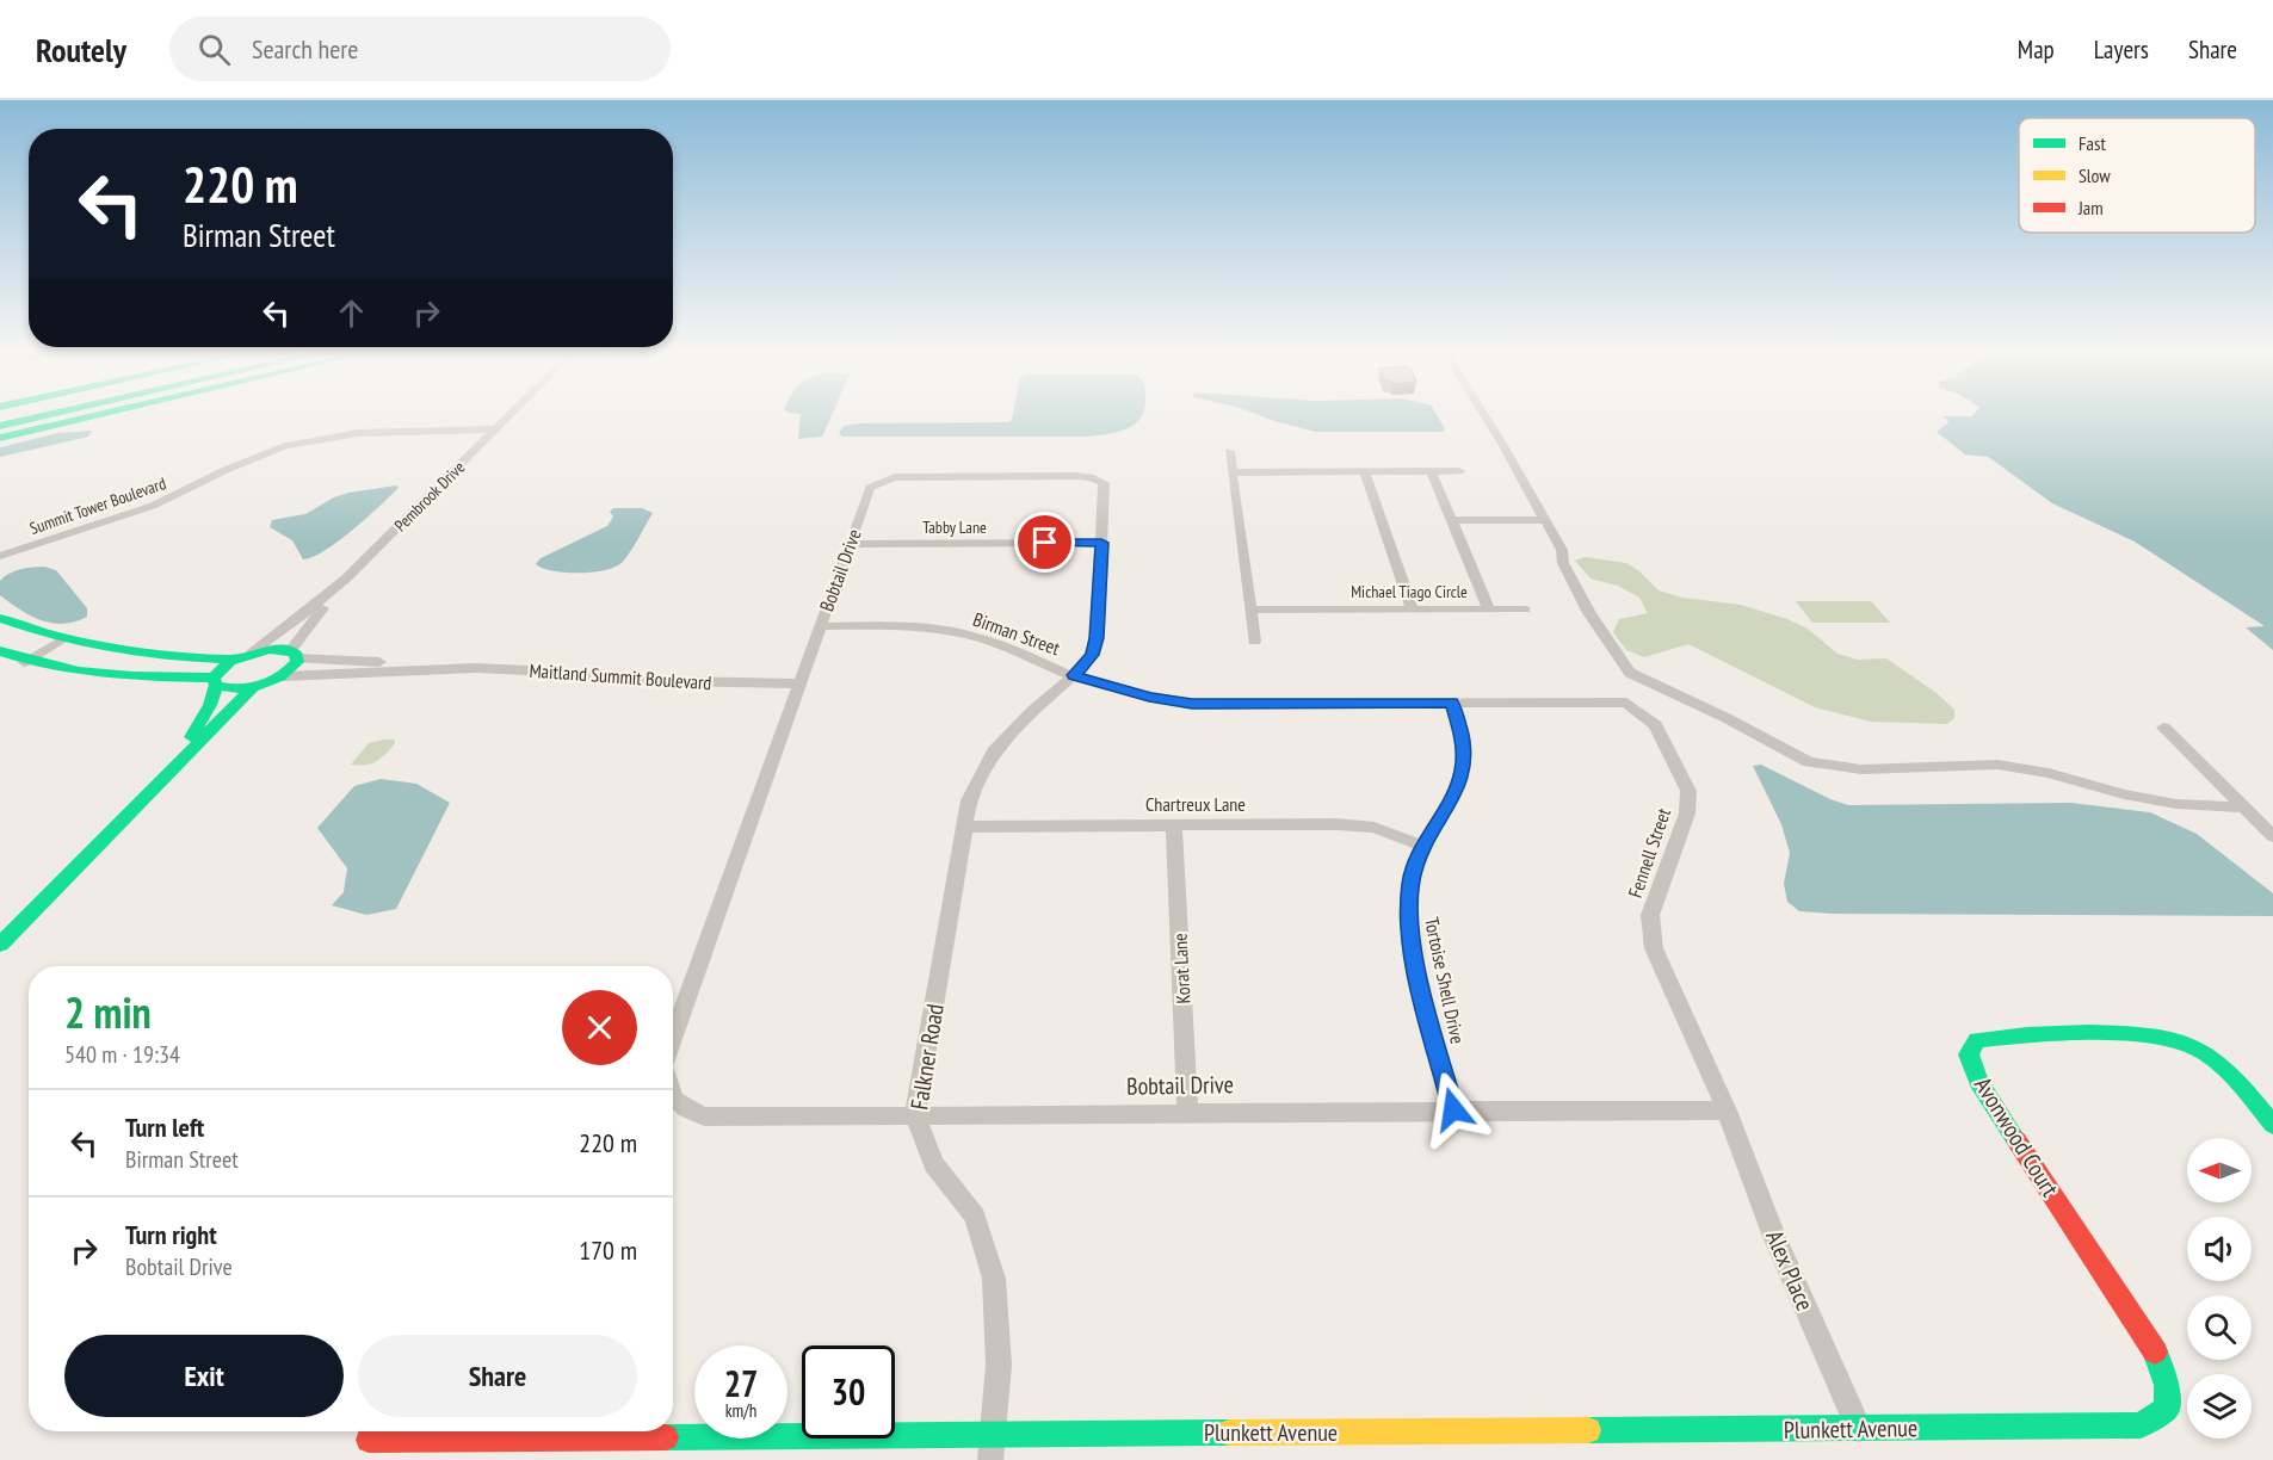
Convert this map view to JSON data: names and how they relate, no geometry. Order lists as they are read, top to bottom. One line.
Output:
{"streets":{"main road":["Avonwood Court","Plunkett Avenue"],"street":["Pembrook Drive","Summit Tower Boulevard","Tabby Lane","Bobtail Drive","Michael Tiago Circle","Birman Street","Maitland Summit Boulevard","Chartreux Lane","Fennell Street","Korat Lane","Tortoise Shell Drive","Falkner Road","Alex Place"]},"crossings":[["Pembrook Drive","Summit Tower Boulevard"],["Pembrook Drive","Maitland Summit Boulevard"],["Tabby Lane","Bobtail Drive"],["Bobtail Drive","Birman Street"],["Bobtail Drive","Maitland Summit Boulevard"],["Bobtail Drive","Fennell Street"],["Bobtail Drive","Korat Lane"],["Bobtail Drive","Tortoise Shell Drive"],["Bobtail Drive","Falkner Road"],["Bobtail Drive","Alex Place"],["Birman Street","Fennell Street"],["Birman Street","Tortoise Shell Drive"],["Birman Street","Falkner Road"],["Chartreux Lane","Korat Lane"],["Chartreux Lane","Tortoise Shell Drive"],["Chartreux Lane","Falkner Road"],["Fennell Street","Alex Place"],["Falkner Road","Plunkett Avenue"],["Avonwood Court","Plunkett Avenue"],["Alex Place","Plunkett Avenue"]],"legend":["Fast","Slow","Jam"],"north":"left","page":{"header":"Routely","search":"Search here","nav":["Map","Layers","Share"],"turn":["220 m","Birman Street"],"heading":["2 min","540 m · 19:34"],"list":[{"name":"Turn left","note":"Birman Street","value":"220 m"},{"name":"Turn right","note":"Bobtail Drive","value":"170 m"}],"buttons":["Exit","Share"],"speed":"27 km/h","limit":"30"}}
